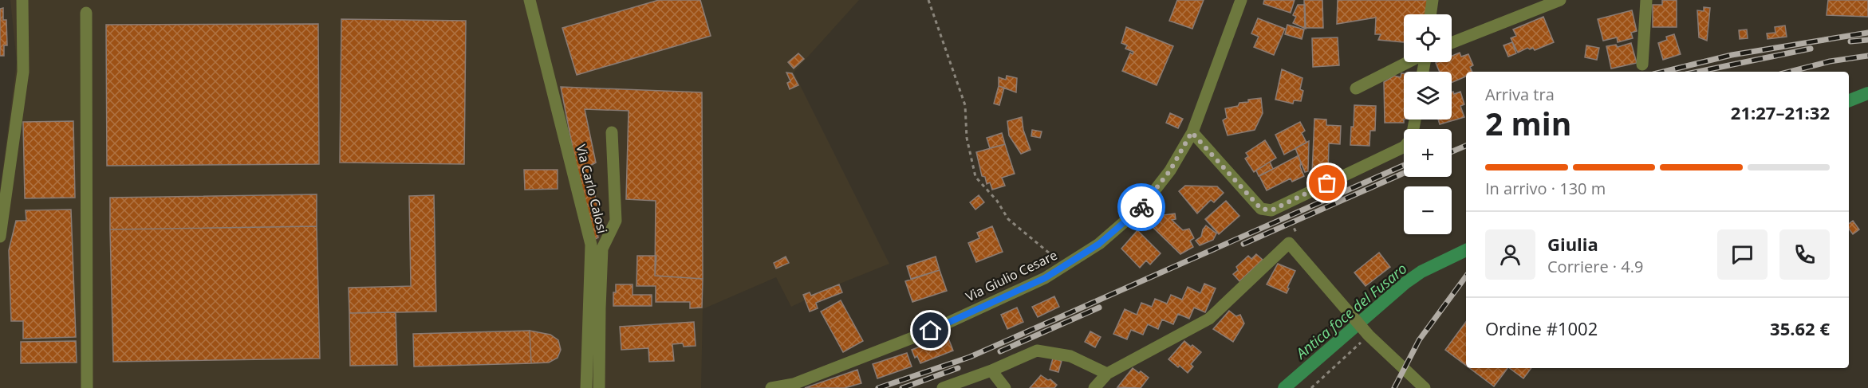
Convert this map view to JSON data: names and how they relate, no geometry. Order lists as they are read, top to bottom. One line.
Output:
{"streets":{"street":["Via Carlo Calosi","Via Giulio Cesare"]},"water":["Antica foce del Fusaro"],"page":{"map_buttons":["+","−"],"heading":["2 min","Arriva tra","21:27–21:32"],"panel":["Giulia","Corriere · 4.9","Ordine #1002","35.62 €"],"bar":"In arrivo · 130 m"}}
